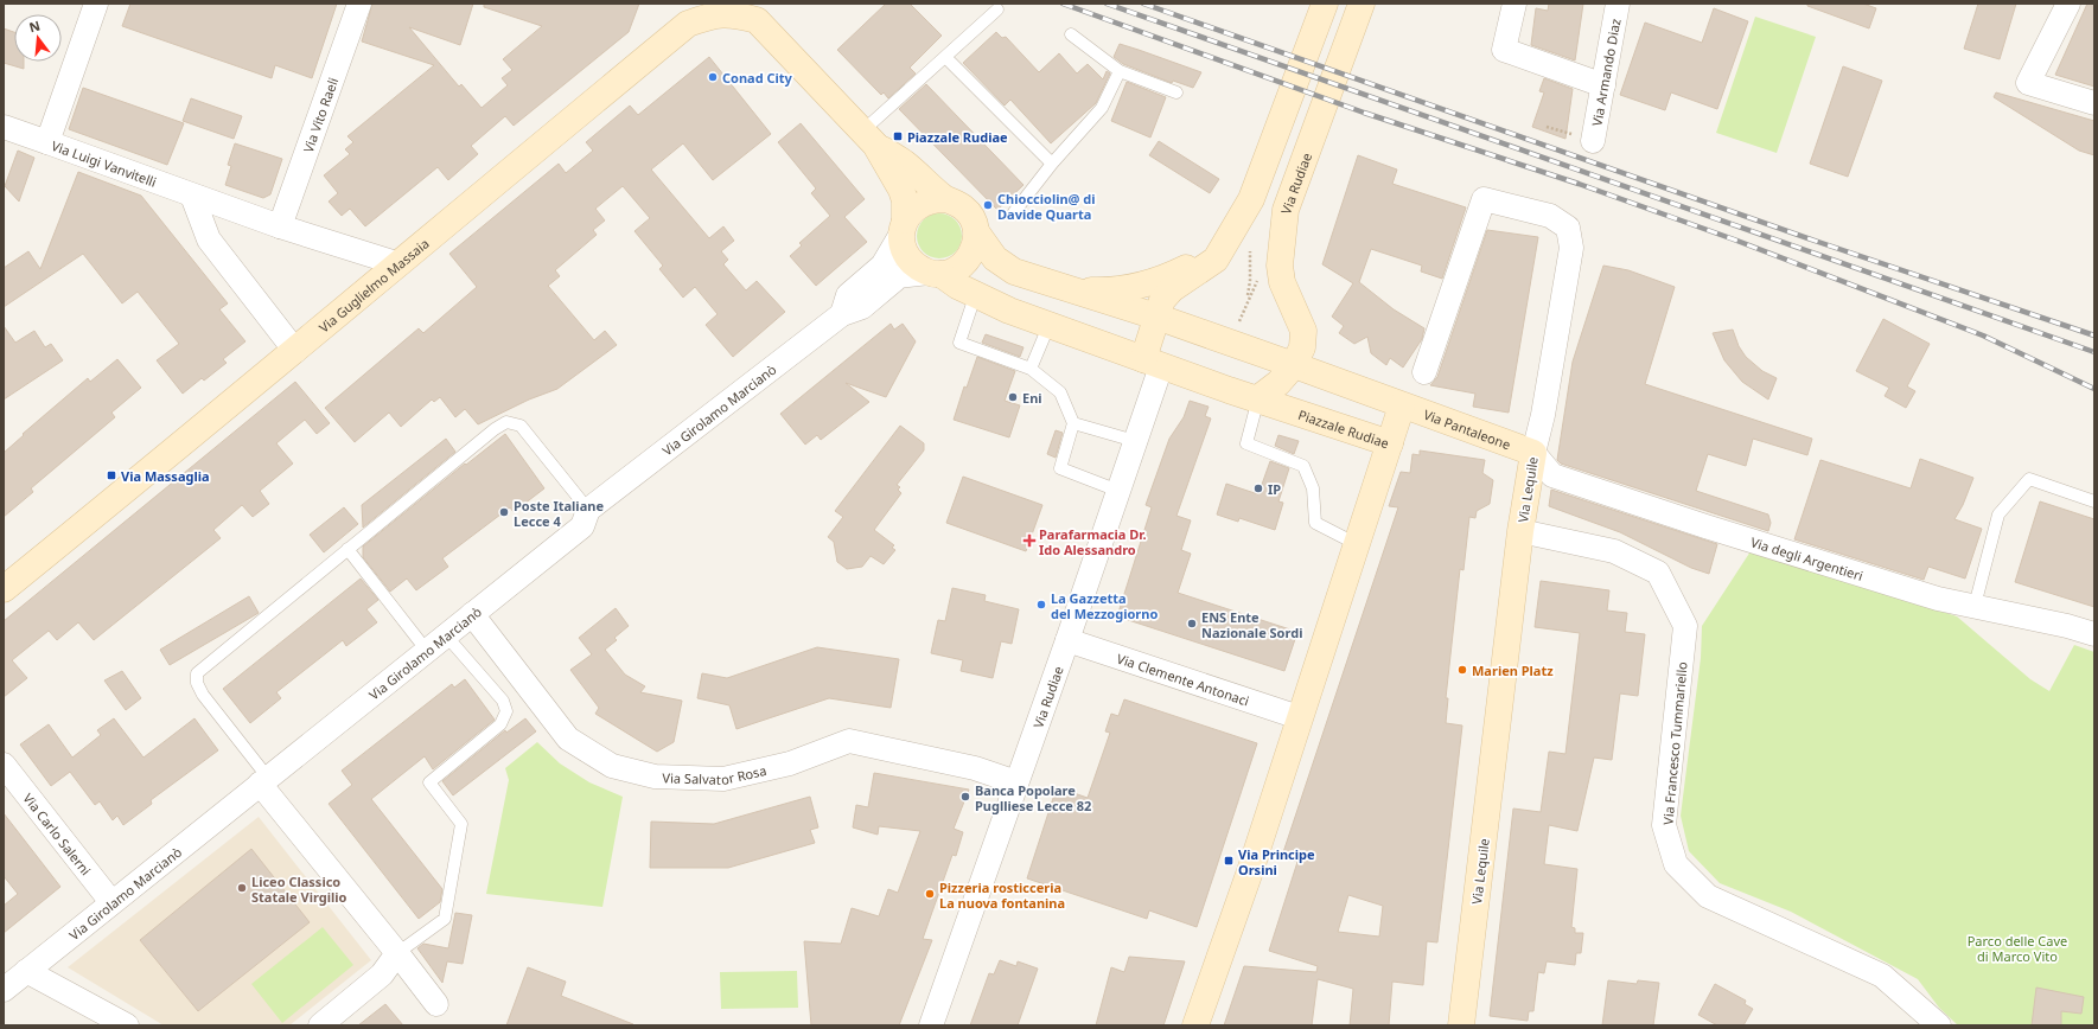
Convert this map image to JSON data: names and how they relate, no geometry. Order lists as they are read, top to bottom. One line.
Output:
{"streets":{"main road":["Via Rudiae","Via Guglielmo Massaia","Piazzale Rudiae","Via Pantaleone","Via Lequile"],"street":["Via Armando Diaz","Via Vito Raeli","Via Luigi Vanvitelli","Via Girolamo Marcianò","Via degli Argentieri","Via Clemente Antonaci","Via Francesco Tummariello","Via Salvator Rosa","Via Carlo Salerni"]},"crossings":[["Via Vito Raeli","Via Luigi Vanvitelli"],["Via Luigi Vanvitelli","Via Guglielmo Massaia"],["Via Rudiae","Piazzale Rudiae"],["Via Rudiae","Via Clemente Antonaci"],["Via Rudiae","Via Salvator Rosa"],["Via Guglielmo Massaia","Piazzale Rudiae"],["Via Girolamo Marcianò","Piazzale Rudiae"],["Via Girolamo Marcianò","Via Salvator Rosa"],["Via Girolamo Marcianò","Via Carlo Salerni"],["Piazzale Rudiae","Via Pantaleone"],["Via Pantaleone","Via Lequile"],["Via Pantaleone","Via degli Argentieri"],["Via Lequile","Via degli Argentieri"],["Via Lequile","Via Francesco Tummariello"]],"parks":["Parco delle Cave di Marco Vito"],"places":{"other":["Conad City","Chiocciolin@ di Davide Quarta","Eni","IP","Poste Italiane Lecce 4","La Gazzetta del Mezzogiorno","ENS Ente Nazionale Sordi","Marien Platz","Banca Popolare Puglliese Lecce 82","Liceo Classico Statale Virgilio","Pizzeria rosticceria La nuova fontanina"],"transit":["Piazzale Rudiae","Via Massaglia","Via Principe Orsini"],"health":["Parafarmacia Dr. Ido Alessandro"]},"north":"top"}
